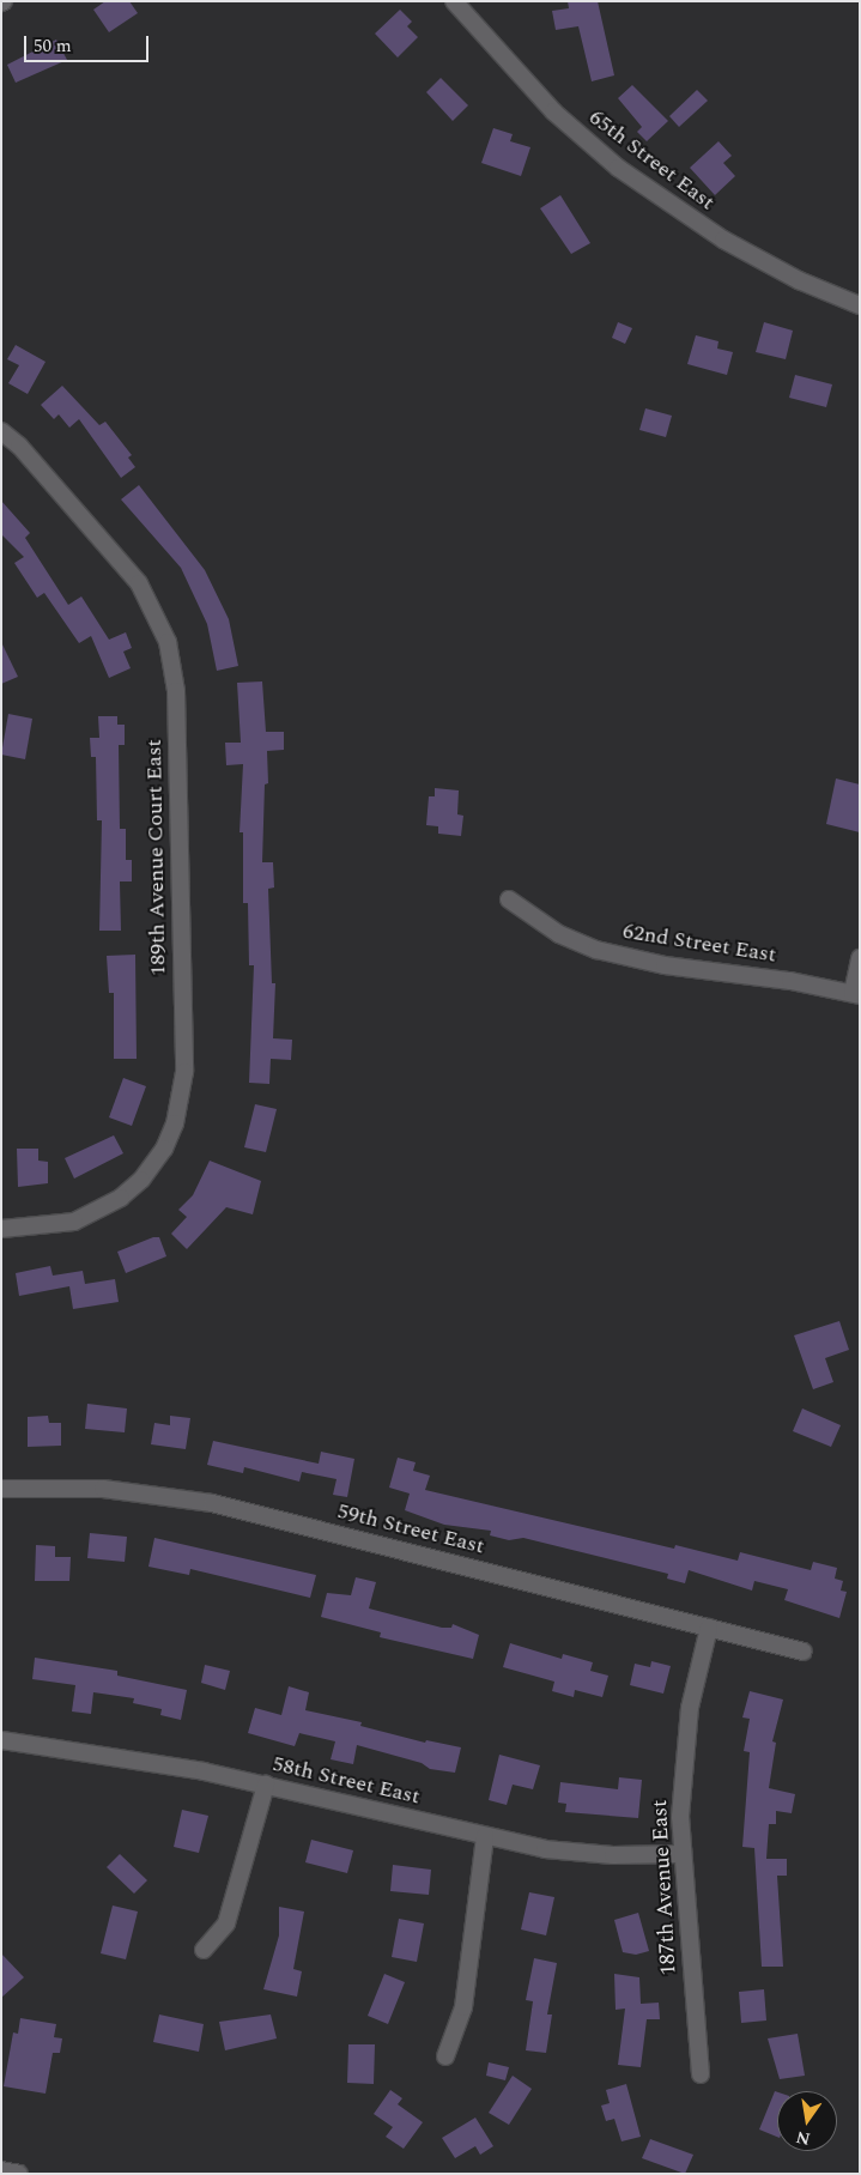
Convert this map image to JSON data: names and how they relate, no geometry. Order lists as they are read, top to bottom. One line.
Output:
{"streets":{"street":["65th Street East","189th Avenue Court East","62nd Street East","59th Street East","58th Street East","187th Avenue East"]},"crossings":[["59th Street East","187th Avenue East"],["58th Street East","187th Avenue East"]],"scale_bar":"50 m","north":"bottom"}
